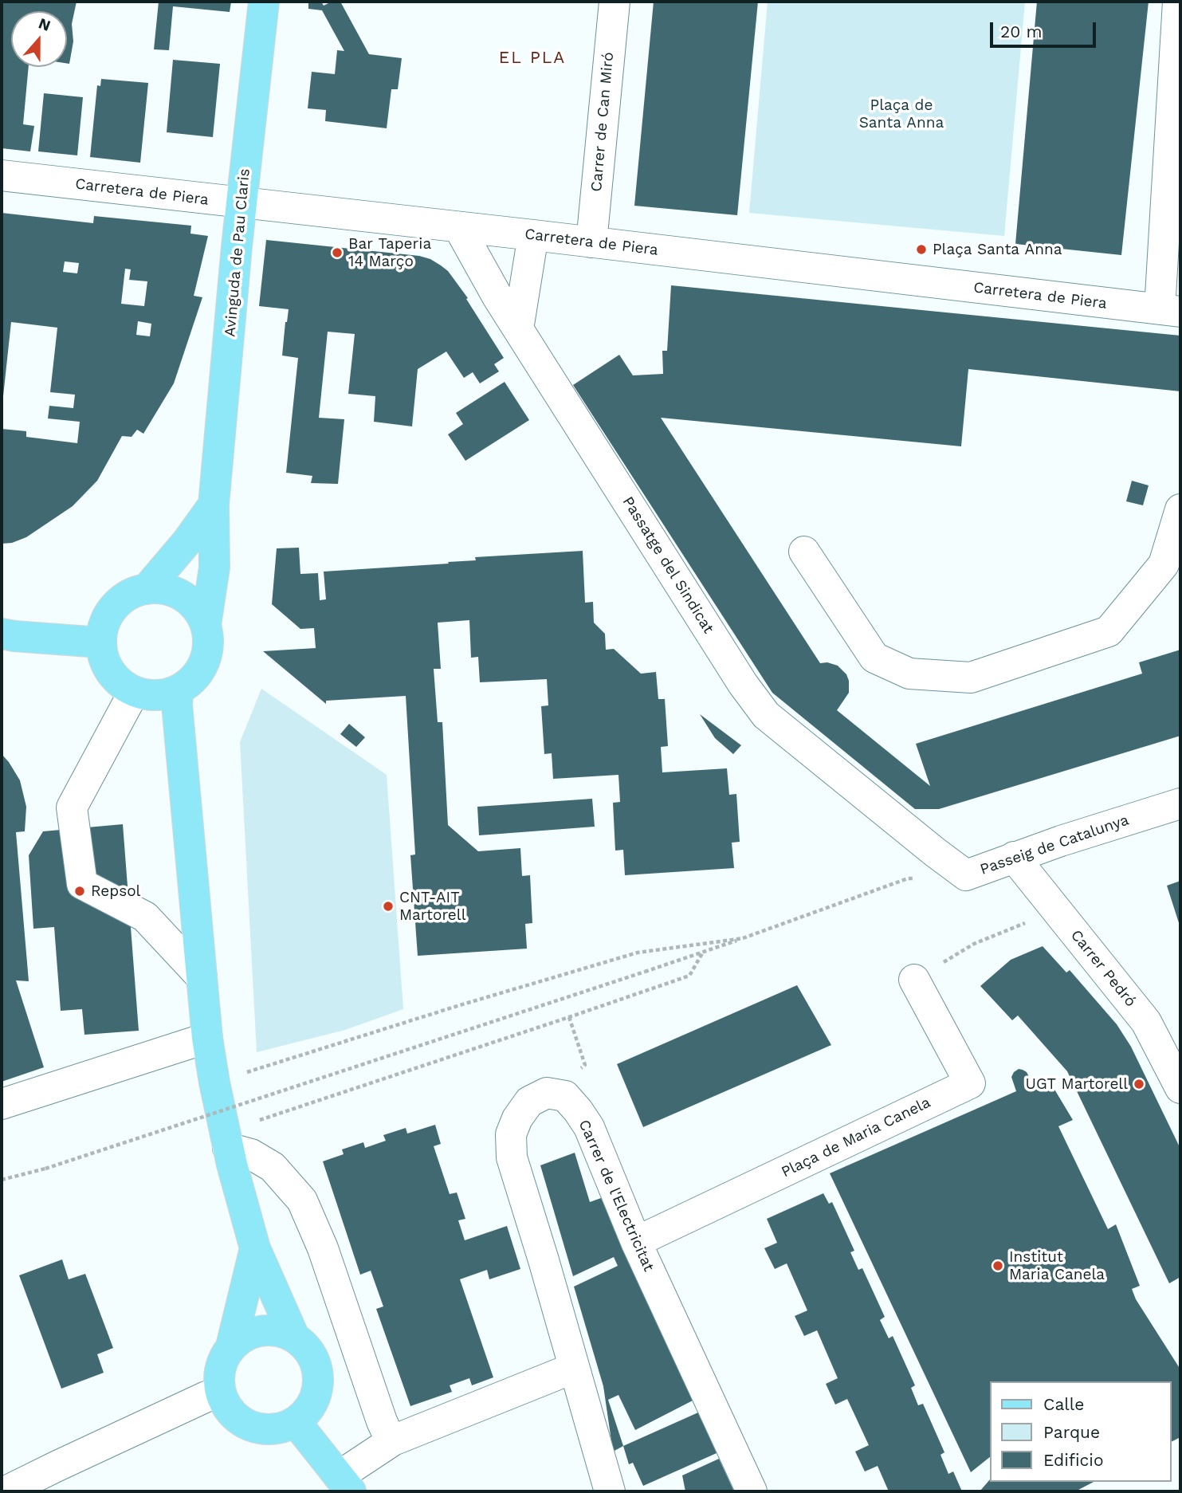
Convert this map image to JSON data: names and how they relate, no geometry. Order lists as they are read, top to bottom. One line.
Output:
{"streets":{"main road":["Avinguda de Pau Claris"],"street":["Carrer de Can Miró","Carretera de Piera","Passatge del Sindicat","Passeig de Catalunya","Carrer Pedró","Plaça de Maria Canela","Carrer de l'Electricitat"]},"crossings":[["Carrer de Can Miró","Carretera de Piera"],["Carretera de Piera","Avinguda de Pau Claris"],["Carretera de Piera","Passatge del Sindicat"],["Passatge del Sindicat","Passeig de Catalunya"],["Passeig de Catalunya","Carrer Pedró"],["Plaça de Maria Canela","Carrer de l'Electricitat"]],"districts":["EL PLA"],"parks":["Plaça de Santa Anna"],"places":["Plaça Santa Anna","Bar Taperia 14 Março","Repsol","CNT-AIT Martorell","UGT Martorell","Institut Maria Canela"],"legend":["Calle","Parque","Edificio"],"scale_bar":"20 m","north":"top"}
